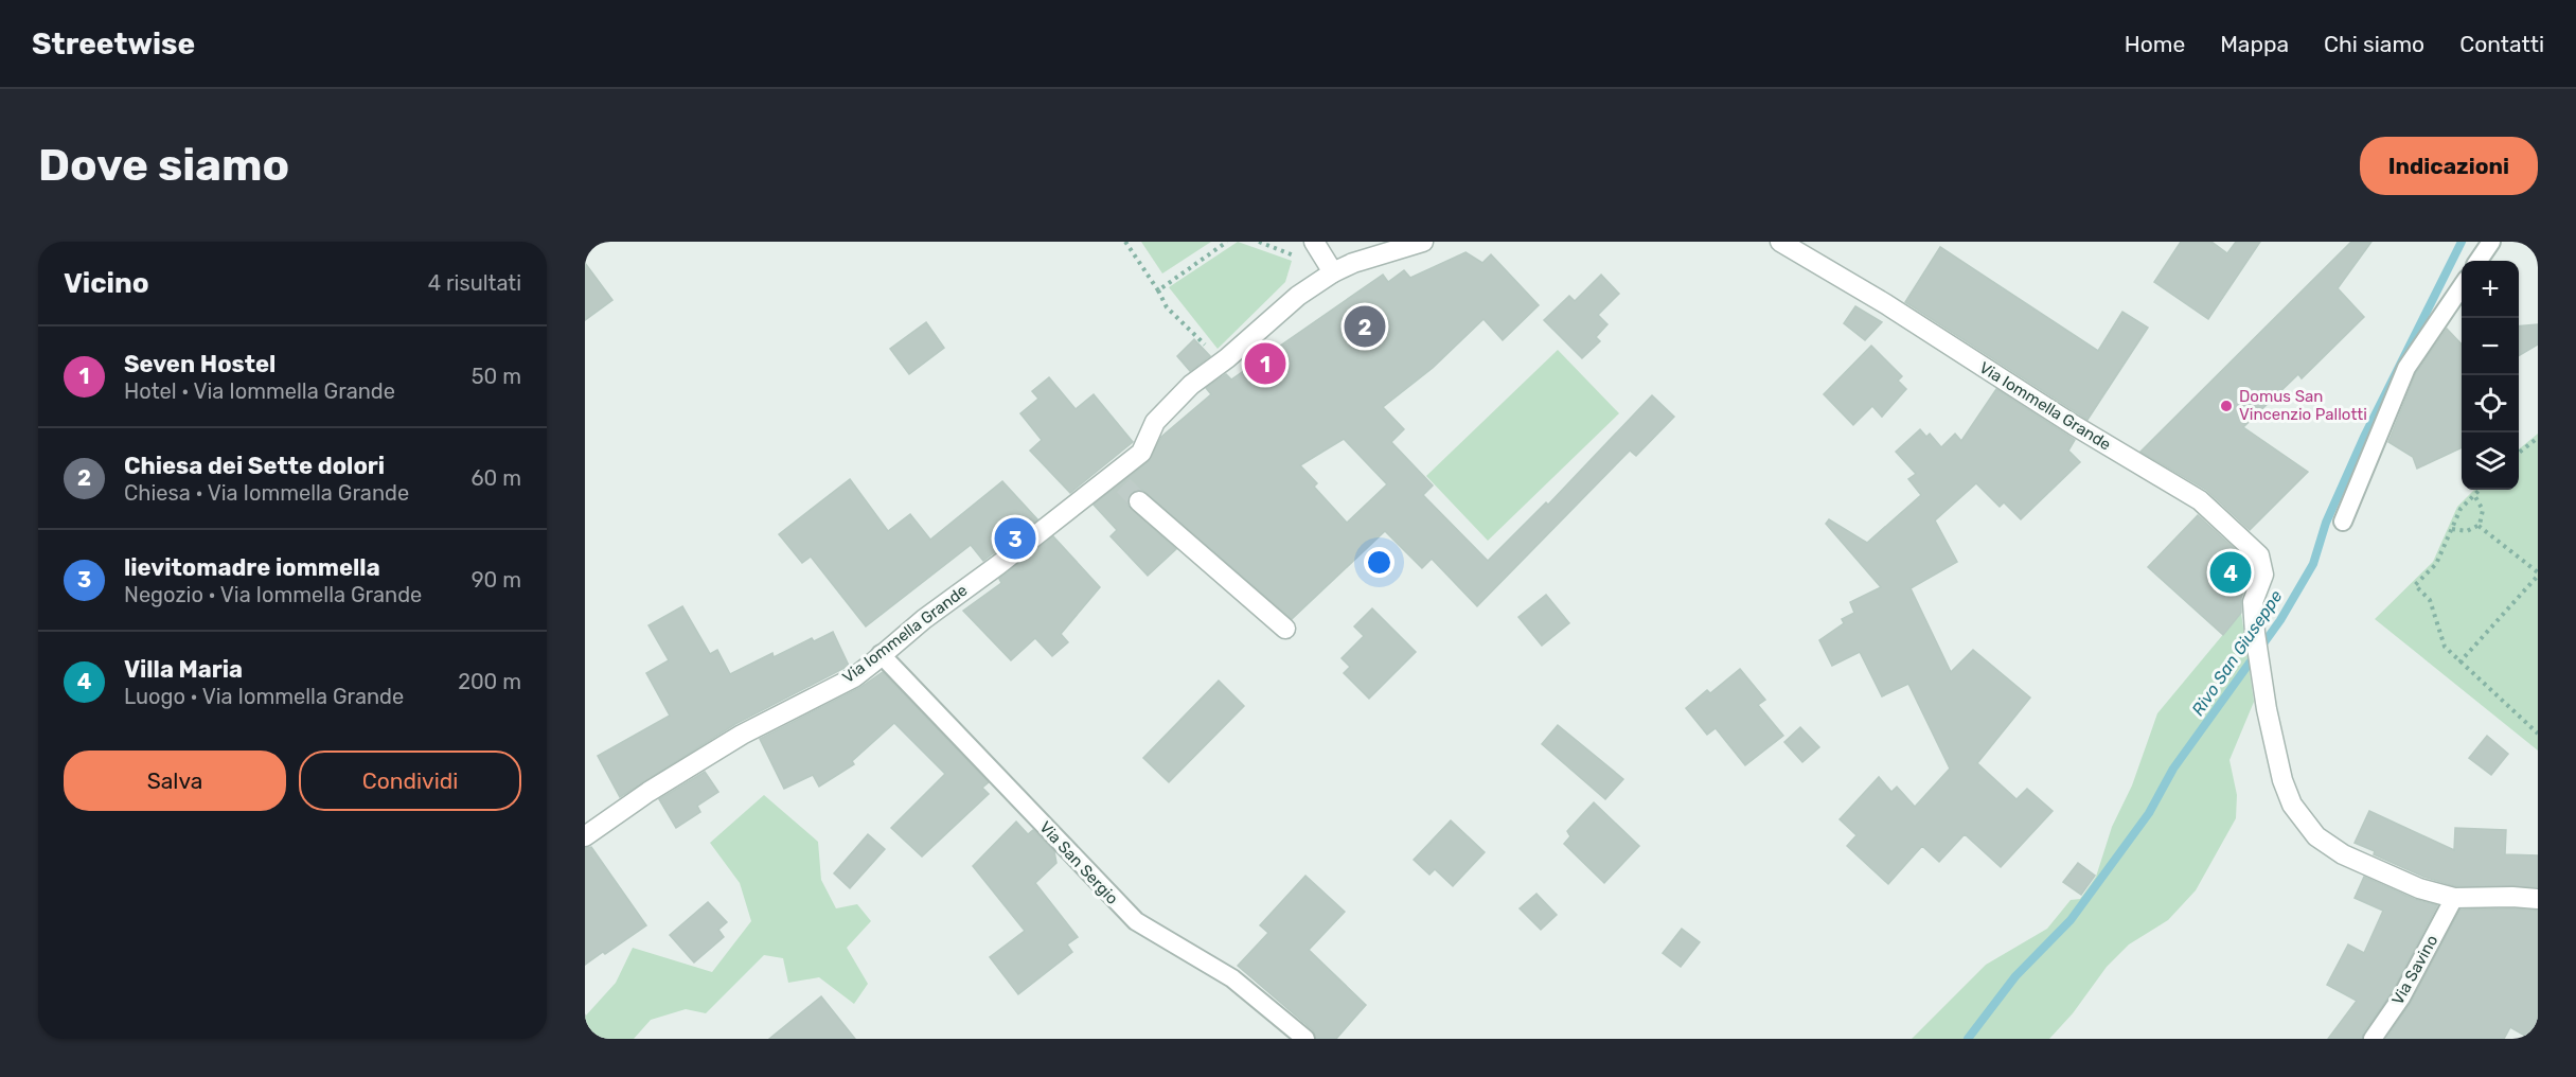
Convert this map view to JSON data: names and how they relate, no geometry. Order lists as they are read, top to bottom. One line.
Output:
{"streets":{"street":["Via Iommella Grande"],"lane":["Via San Sergio","Via Savino"]},"crossings":[["Via Iommella Grande","Via San Sergio"],["Via Iommella Grande","Via Savino"]],"water":["Rivo San Giuseppe"],"places":["Domus San Vincenzio Pallotti"],"page":{"header":"Streetwise","nav":["Home","Mappa","Chi siamo","Contatti"],"buttons":["Indicazioni",["Salva","Condividi"]],"title":"Dove siamo","heading":["Vicino","4 risultati"],"map_buttons":["+","−"],"pins":["2","1","3","4"],"list":[{"mark":"1","name":"Seven Hostel","note":"Hotel · Via Iommella Grande","value":"50 m"},{"mark":"2","name":"Chiesa dei Sette dolori","note":"Chiesa · Via Iommella Grande","value":"60 m"},{"mark":"3","name":"lievitomadre iommella","note":"Negozio · Via Iommella Grande","value":"90 m"},{"mark":"4","name":"Villa Maria","note":"Luogo · Via Iommella Grande","value":"200 m"}]}}
